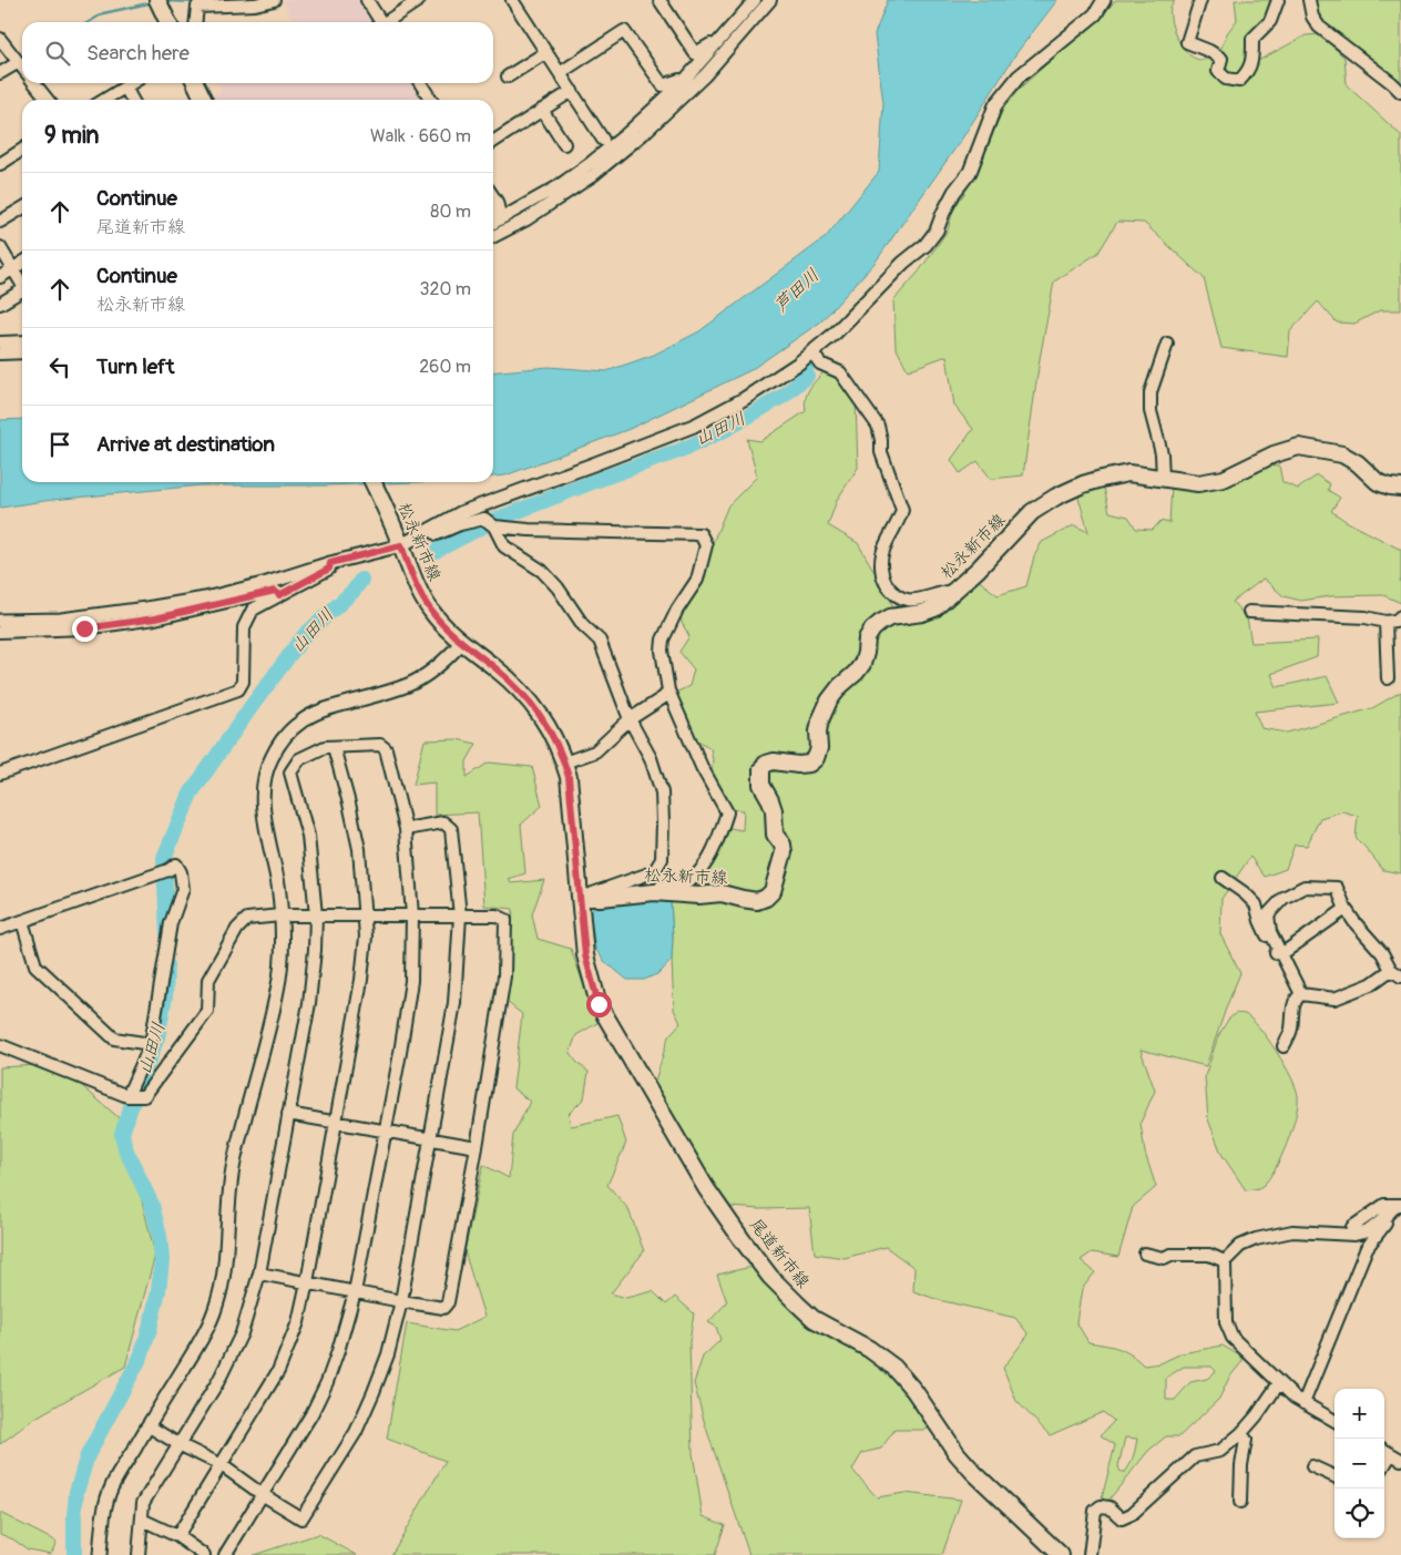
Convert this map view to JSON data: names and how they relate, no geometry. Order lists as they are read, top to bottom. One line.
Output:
{"streets":{"main road":["松永新市線","尾道新市線"]},"crossings":[["松永新市線","尾道新市線"]],"water":["芦田川","山田川"],"page":{"search":"Search here","heading":["9 min","Walk · 660 m"],"list":[["Continue","尾道新市線","80 m"],["Continue","松永新市線","320 m"],["Turn left","260 m"],"Arrive at destination"],"map_buttons":["+","−"]}}
